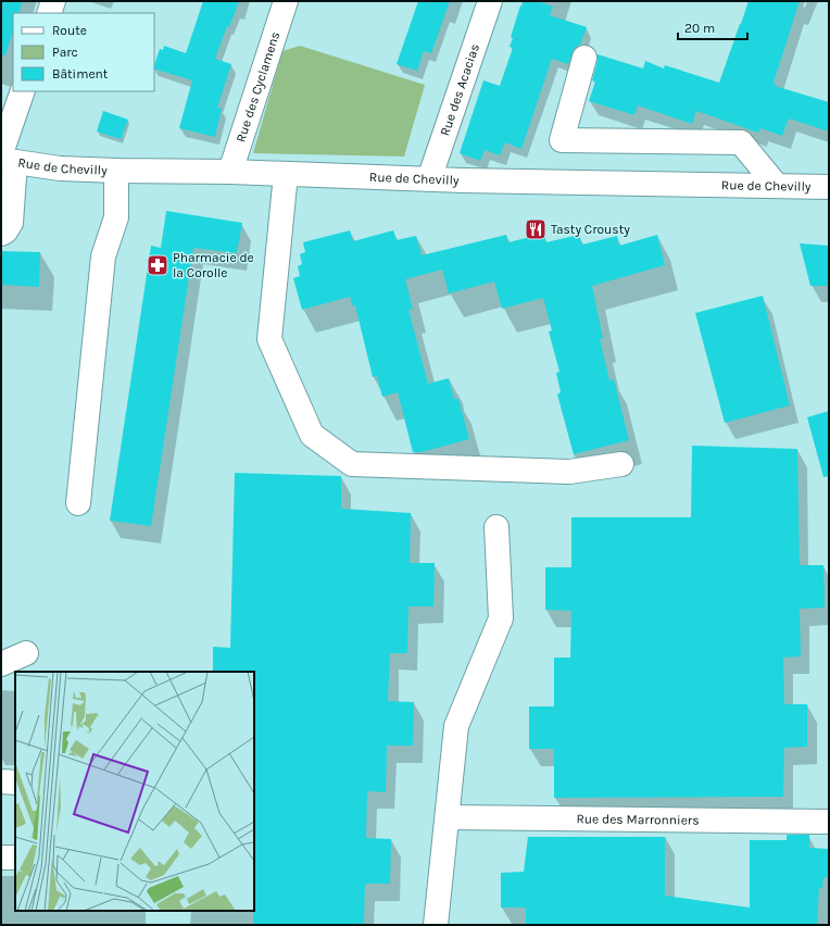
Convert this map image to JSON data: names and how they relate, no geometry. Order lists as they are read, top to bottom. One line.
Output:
{"streets":{"street":["Rue des Cyclamens","Rue des Acacias","Rue de Chevilly","Rue des Marronniers"]},"crossings":[["Rue des Cyclamens","Rue de Chevilly"],["Rue des Acacias","Rue de Chevilly"]],"places":{"restaurant":["Tasty Crousty"],"pharmacy":["Pharmacie de la Corolle"]},"legend":["Route","Parc","Bâtiment"],"scale_bar":"20 m"}
